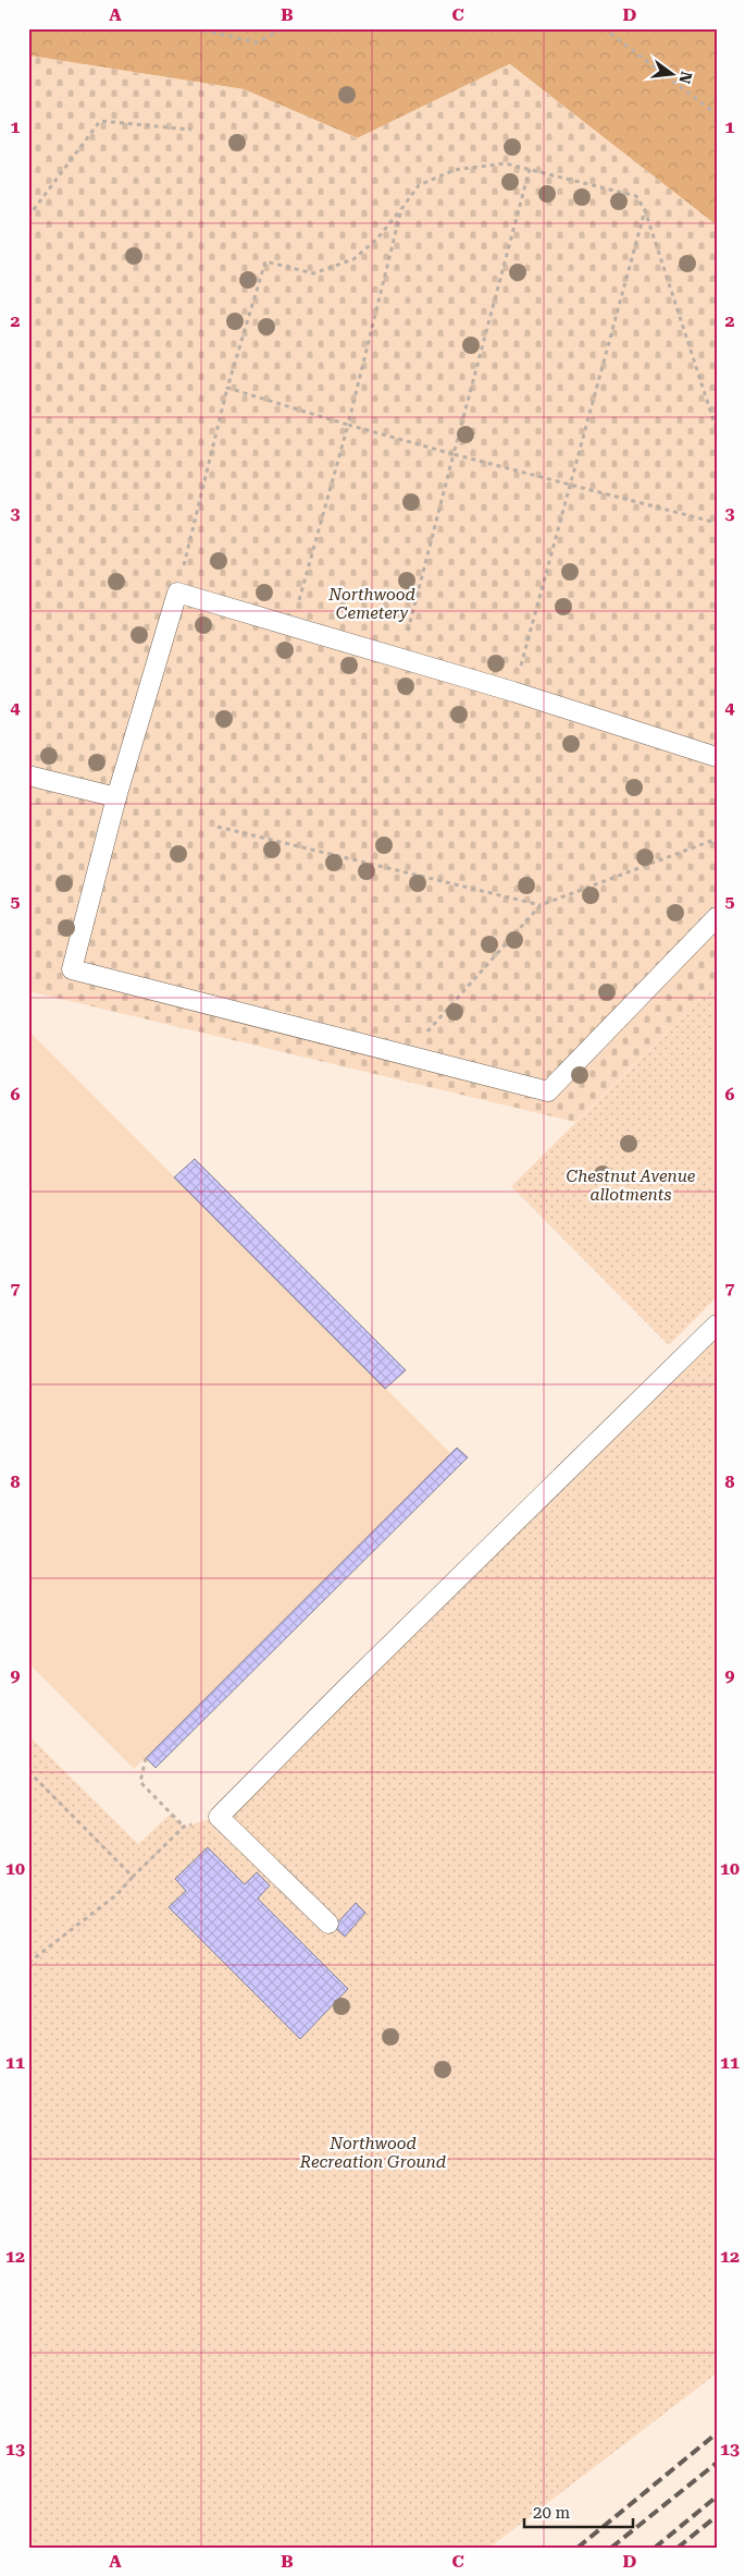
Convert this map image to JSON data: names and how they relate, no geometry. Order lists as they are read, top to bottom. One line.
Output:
{"parks":["Northwood Cemetery","Chestnut Avenue allotments","Northwood Recreation Ground"],"scale_bar":"20 m","north":"right","grid":{"columns":["A","B","C","D"],"rows":["1","2","3","4","5","6","7","8","9","10","11","12","13"]}}
